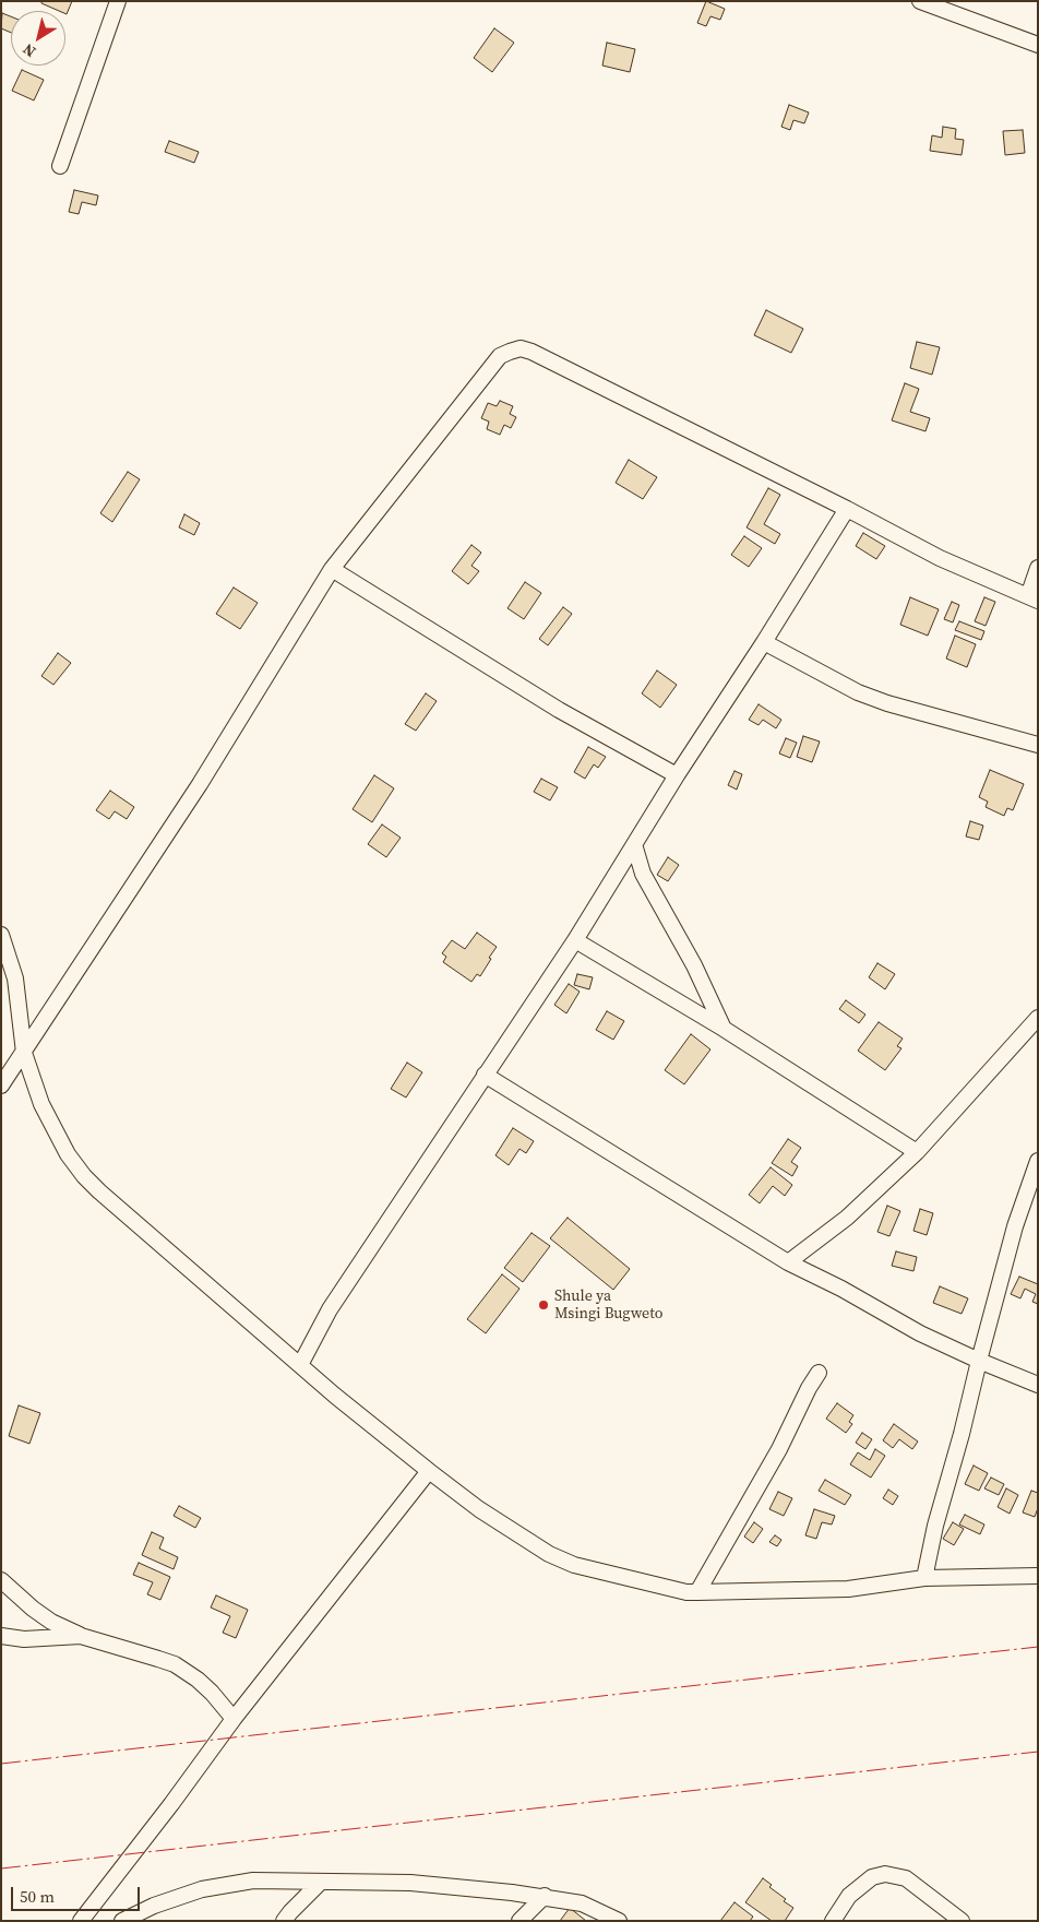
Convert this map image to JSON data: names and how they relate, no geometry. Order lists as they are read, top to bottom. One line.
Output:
{"places":["Shule ya Msingi Bugweto"],"scale_bar":"50 m","north":"bottom left"}
